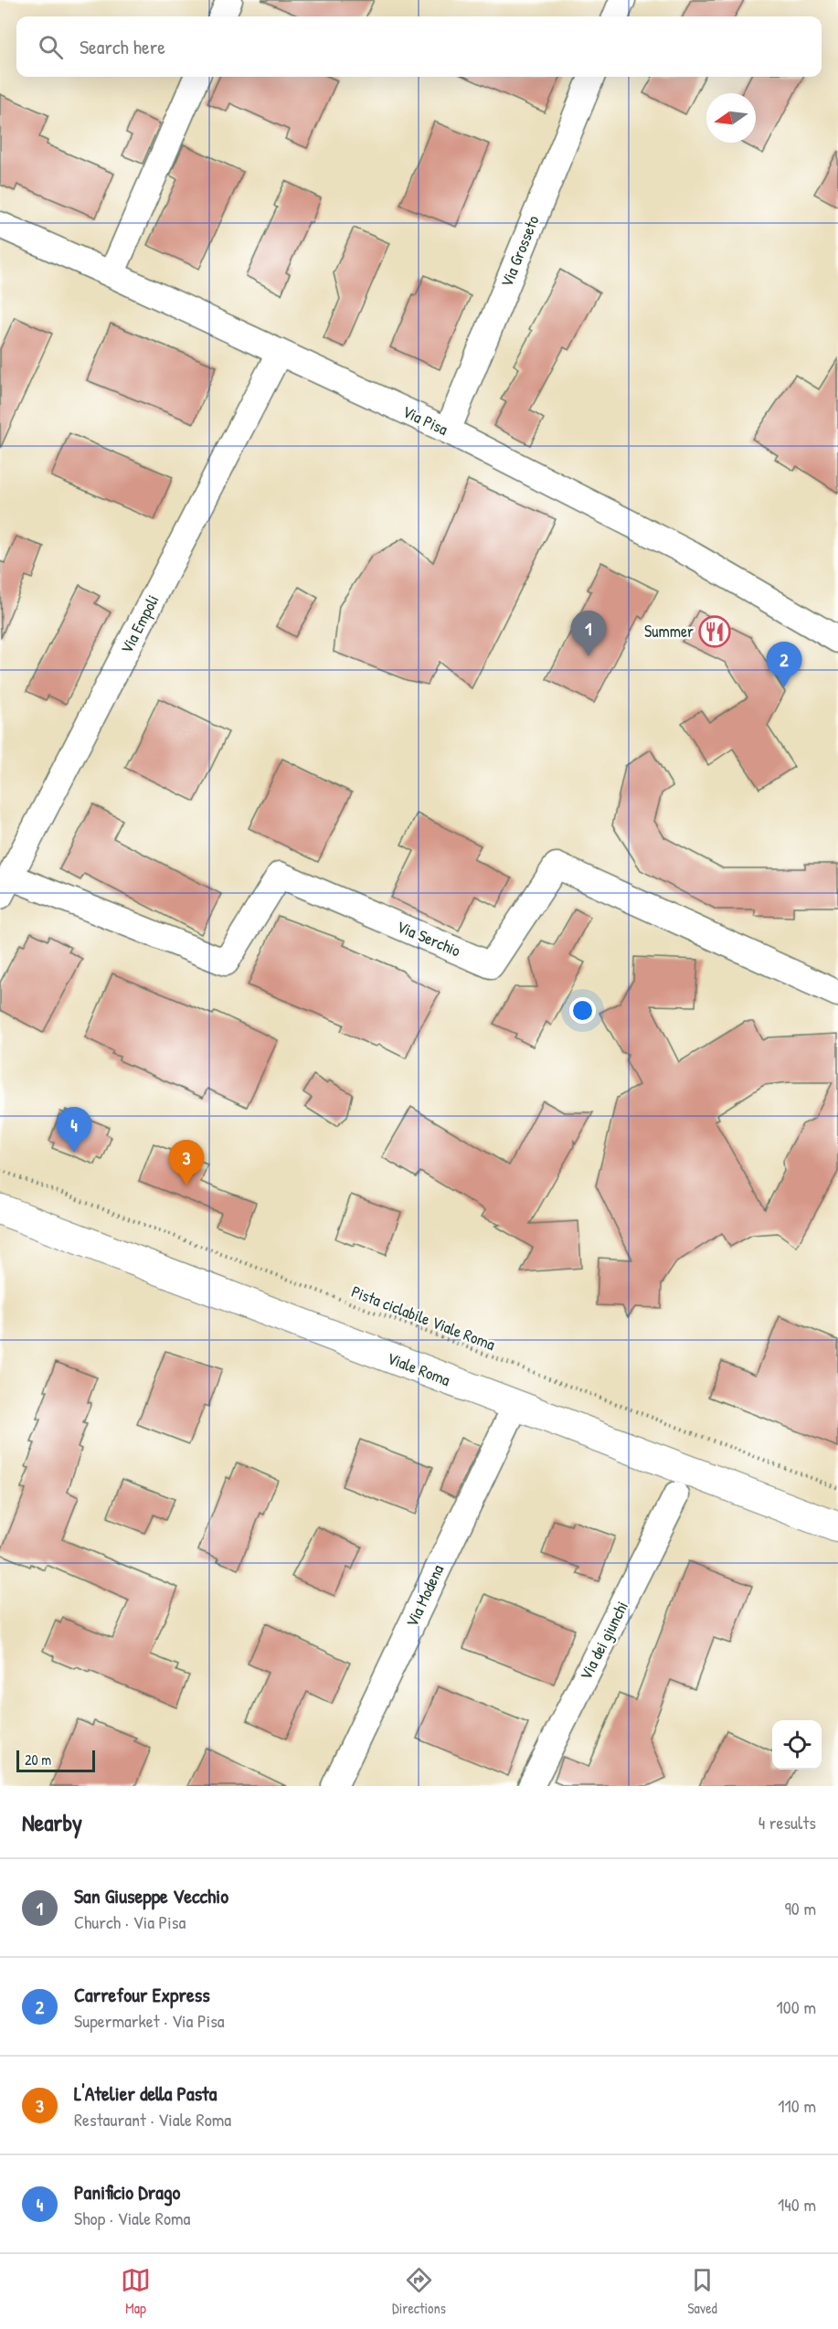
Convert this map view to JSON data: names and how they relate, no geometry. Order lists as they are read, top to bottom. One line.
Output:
{"streets":{"main road":["Viale Roma"],"street":["Via Grosseto","Via Pisa","Via Empoli","Via Serchio","Via Modena","Via dei giunchi"],"path":["Pista ciclabile Viale Roma"]},"crossings":[["Via Grosseto","Via Pisa"],["Via Pisa","Via Empoli"],["Via Empoli","Via Serchio"],["Viale Roma","Via Modena"]],"places":{"restaurant":["Summer"]},"scale_bar":"20 m","north":"left","page":{"search":"Search here","pins":["1","2","4","3"],"scale":"20 m","heading":["Nearby","4 results"],"list":[{"mark":"1","name":"San Giuseppe Vecchio","note":"Church · Via Pisa","value":"90 m"},{"mark":"2","name":"Carrefour Express","note":"Supermarket · Via Pisa","value":"100 m"},{"mark":"3","name":"L'Atelier della Pasta","note":"Restaurant · Viale Roma","value":"110 m"},{"mark":"4","name":"Panificio Drago","note":"Shop · Viale Roma","value":"140 m"}],"nav":["Map","Directions","Saved"]}}
